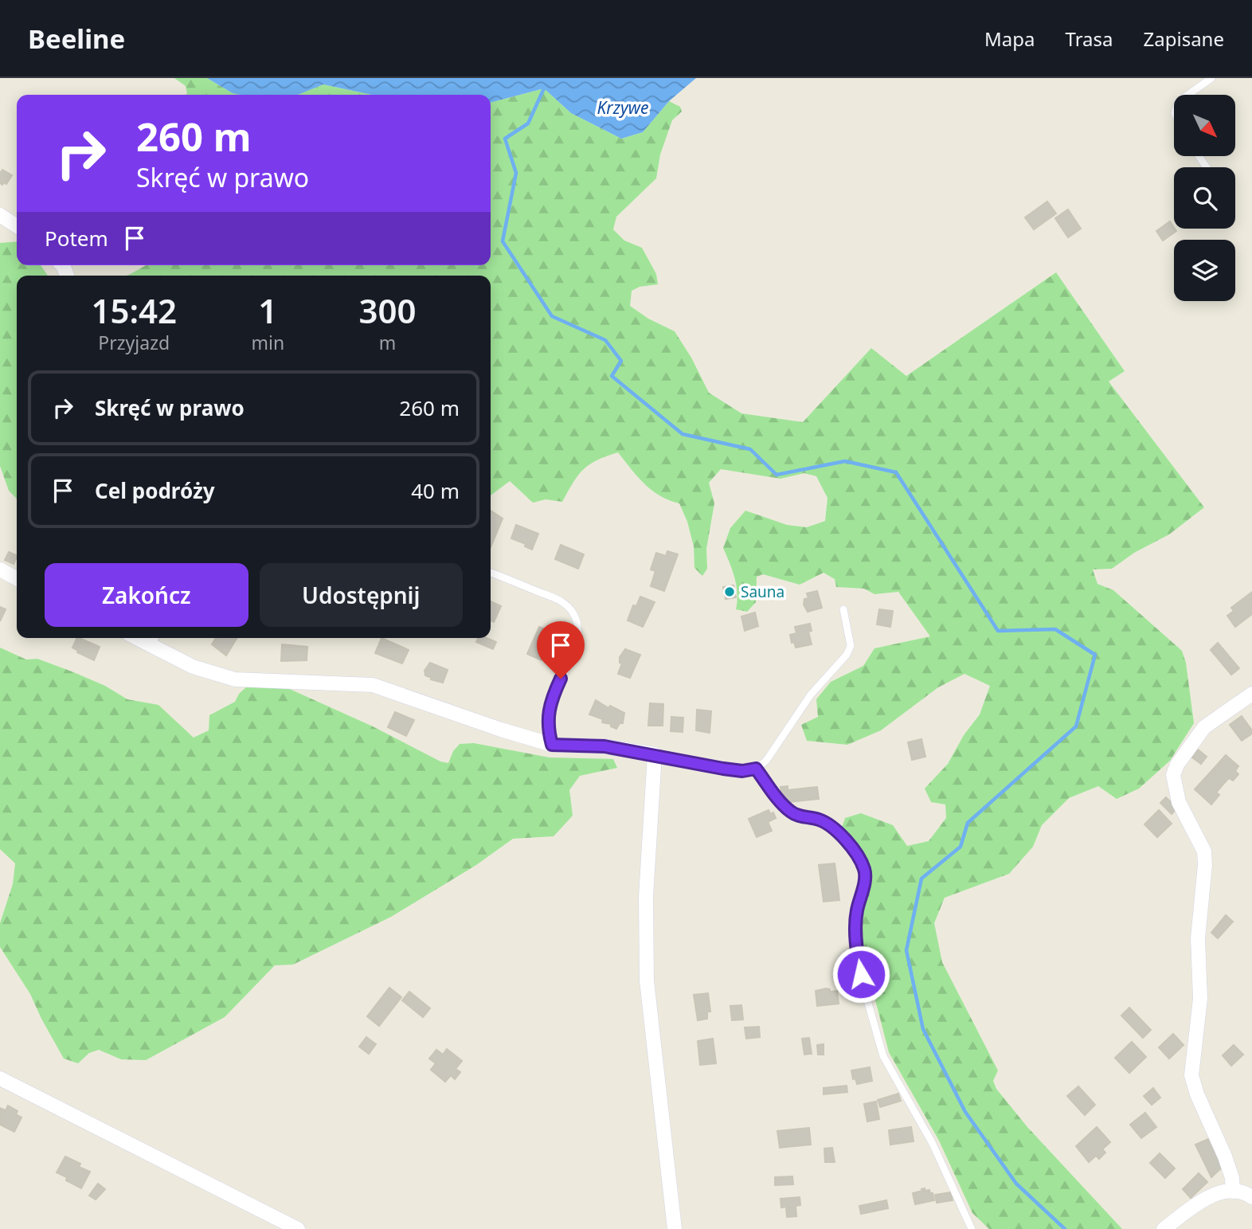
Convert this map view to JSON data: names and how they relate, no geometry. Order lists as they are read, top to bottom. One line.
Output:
{"water":["Krzywe"],"places":["Sauna"],"north":"bottom right","page":{"header":"Beeline","nav":["Mapa","Trasa","Zapisane"],"turn":["260 m","Skręć w prawo"],"then":"Potem","eta":["15:42","Przyjazd","1","min","300","m"],"list":[{"name":"Skręć w prawo","value":"260 m"},{"name":"Cel podróży","value":"40 m"}],"buttons":["Zakończ","Udostępnij"]}}
